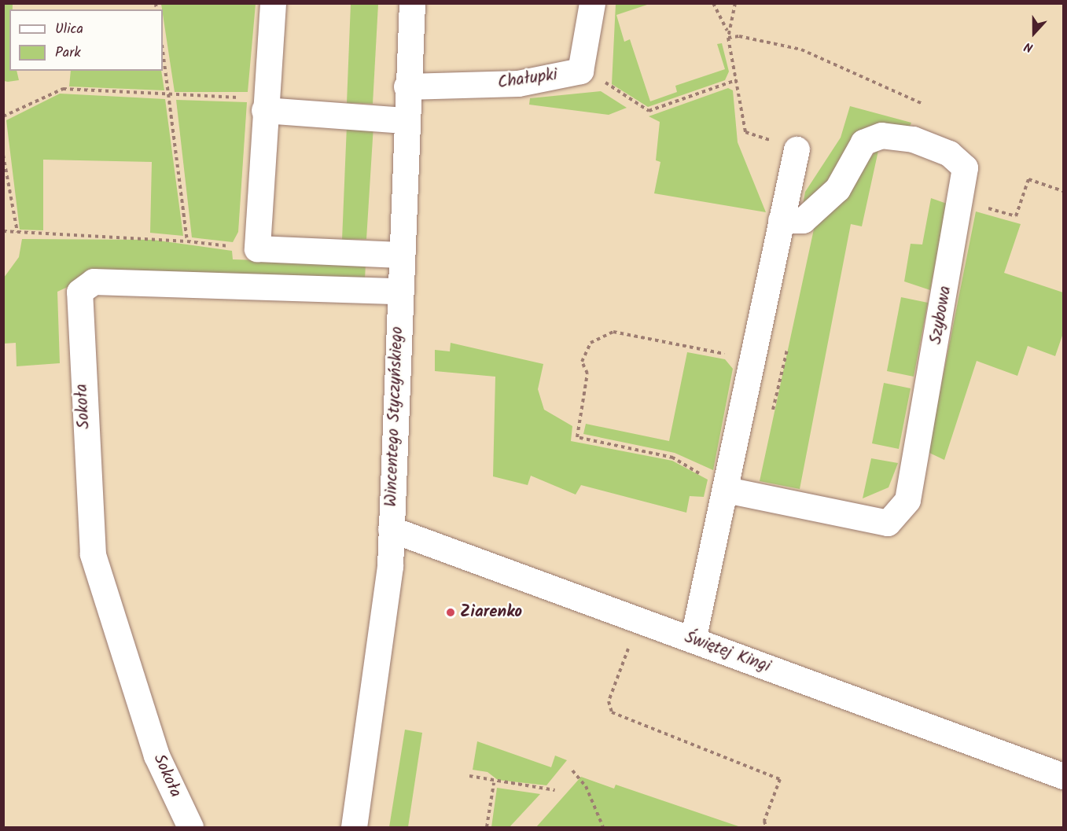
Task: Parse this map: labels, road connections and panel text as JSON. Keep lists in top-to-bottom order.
{
  "streets": {
    "street": [
      "Chałupki",
      "Szybowa",
      "Sokoła",
      "Wincentego Styczyńskiego",
      "Świętej Kingi"
    ]
  },
  "crossings": [
    ["Chałupki", "Wincentego Styczyńskiego"],
    ["Sokoła", "Wincentego Styczyńskiego"],
    ["Wincentego Styczyńskiego", "Świętej Kingi"]
  ],
  "places": ["Ziarenko"],
  "legend": ["Ulica", "Park"],
  "north": "bottom"
}
